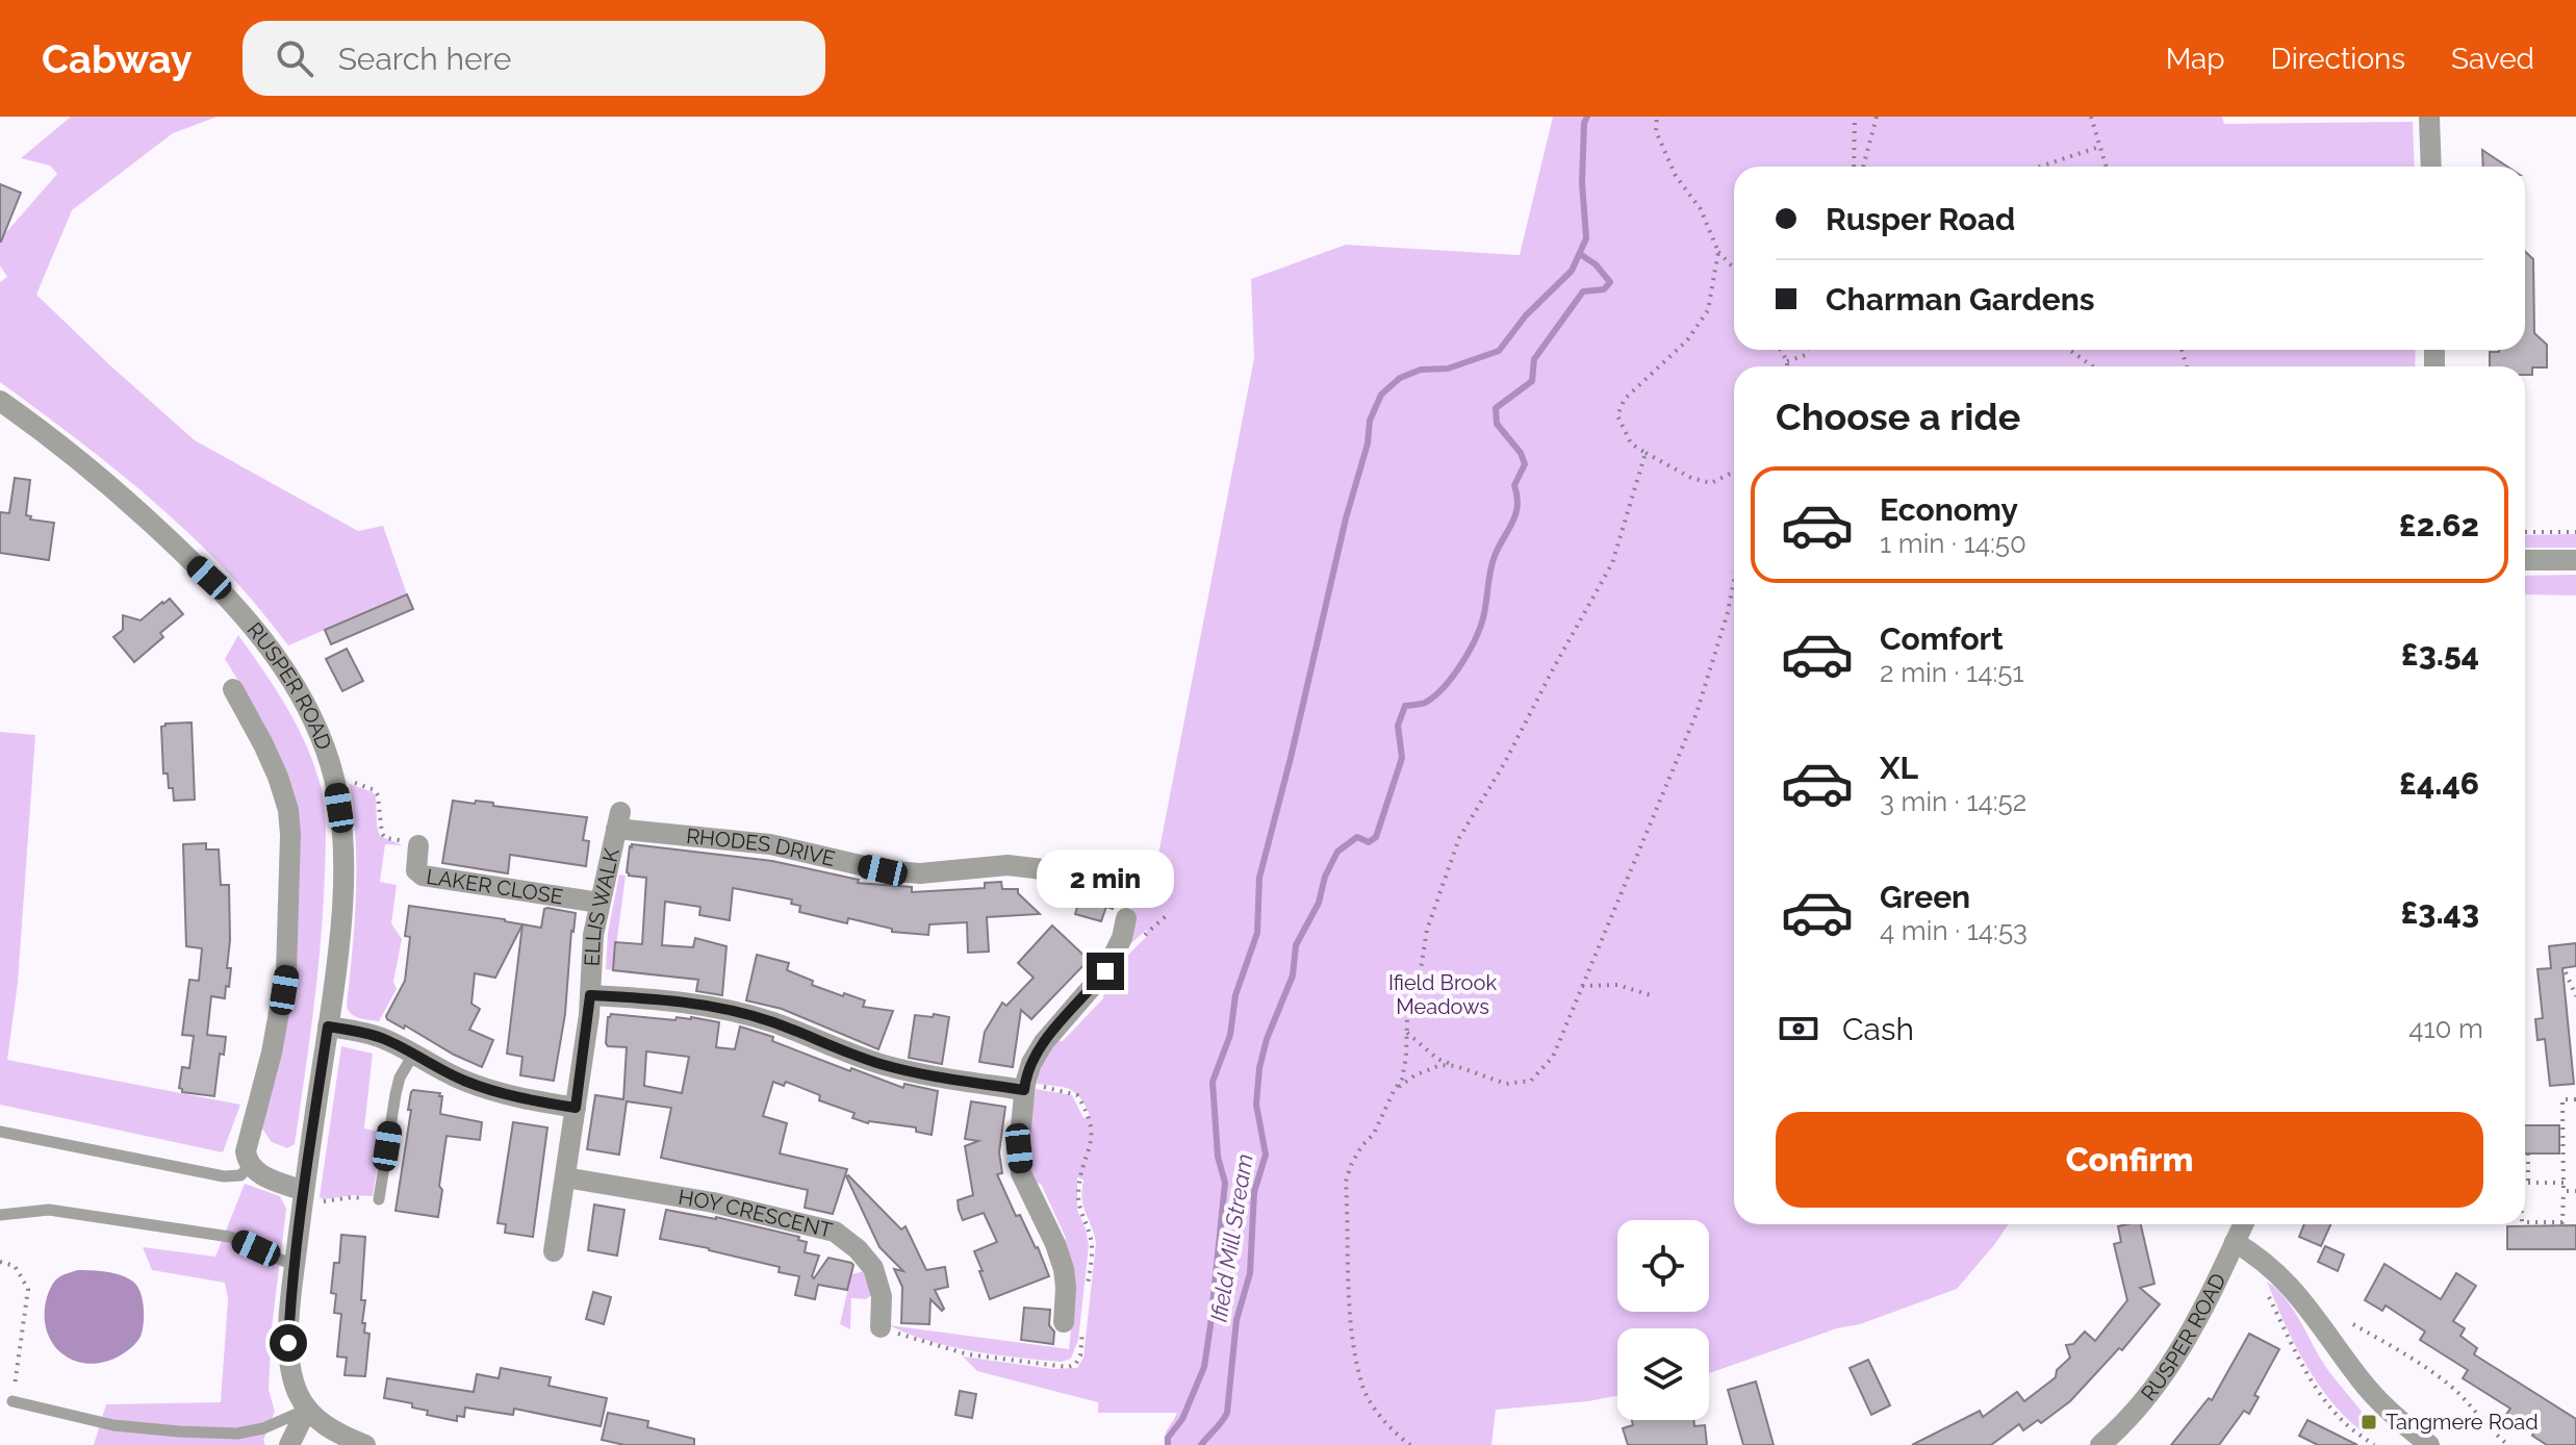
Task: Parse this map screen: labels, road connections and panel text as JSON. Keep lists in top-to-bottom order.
{
  "streets": {
    "street": [
      "RUSPER ROAD",
      "RHODES DRIVE",
      "LAKER CLOSE",
      "ELLIS WALK",
      "HOY CRESCENT"
    ]
  },
  "crossings": [
    ["RHODES DRIVE", "ELLIS WALK"],
    ["LAKER CLOSE", "ELLIS WALK"],
    ["ELLIS WALK", "HOY CRESCENT"]
  ],
  "water": ["Ifield Mill Stream"],
  "parks": ["Ifield Brook Meadows"],
  "places": {
    "transit": ["Tangmere Road"]
  },
  "page": {
    "header": "Cabway",
    "search": "Search here",
    "nav": ["Map", "Directions", "Saved"],
    "banner": ["Rusper Road", "Charman Gardens"],
    "heading": "Choose a ride",
    "list": [
      {
        "name": "Economy",
        "note": "1 min · 14:50",
        "value": "£2.62"
      },
      {
        "name": "Comfort",
        "note": "2 min · 14:51",
        "value": "£3.54"
      },
      {
        "name": "XL",
        "note": "3 min · 14:52",
        "value": "£4.46"
      },
      {
        "name": "Green",
        "note": "4 min · 14:53",
        "value": "£3.43"
      }
    ],
    "bubble": "2 min",
    "pay": ["Cash", "410 m"],
    "buttons": "Confirm"
  }
}
